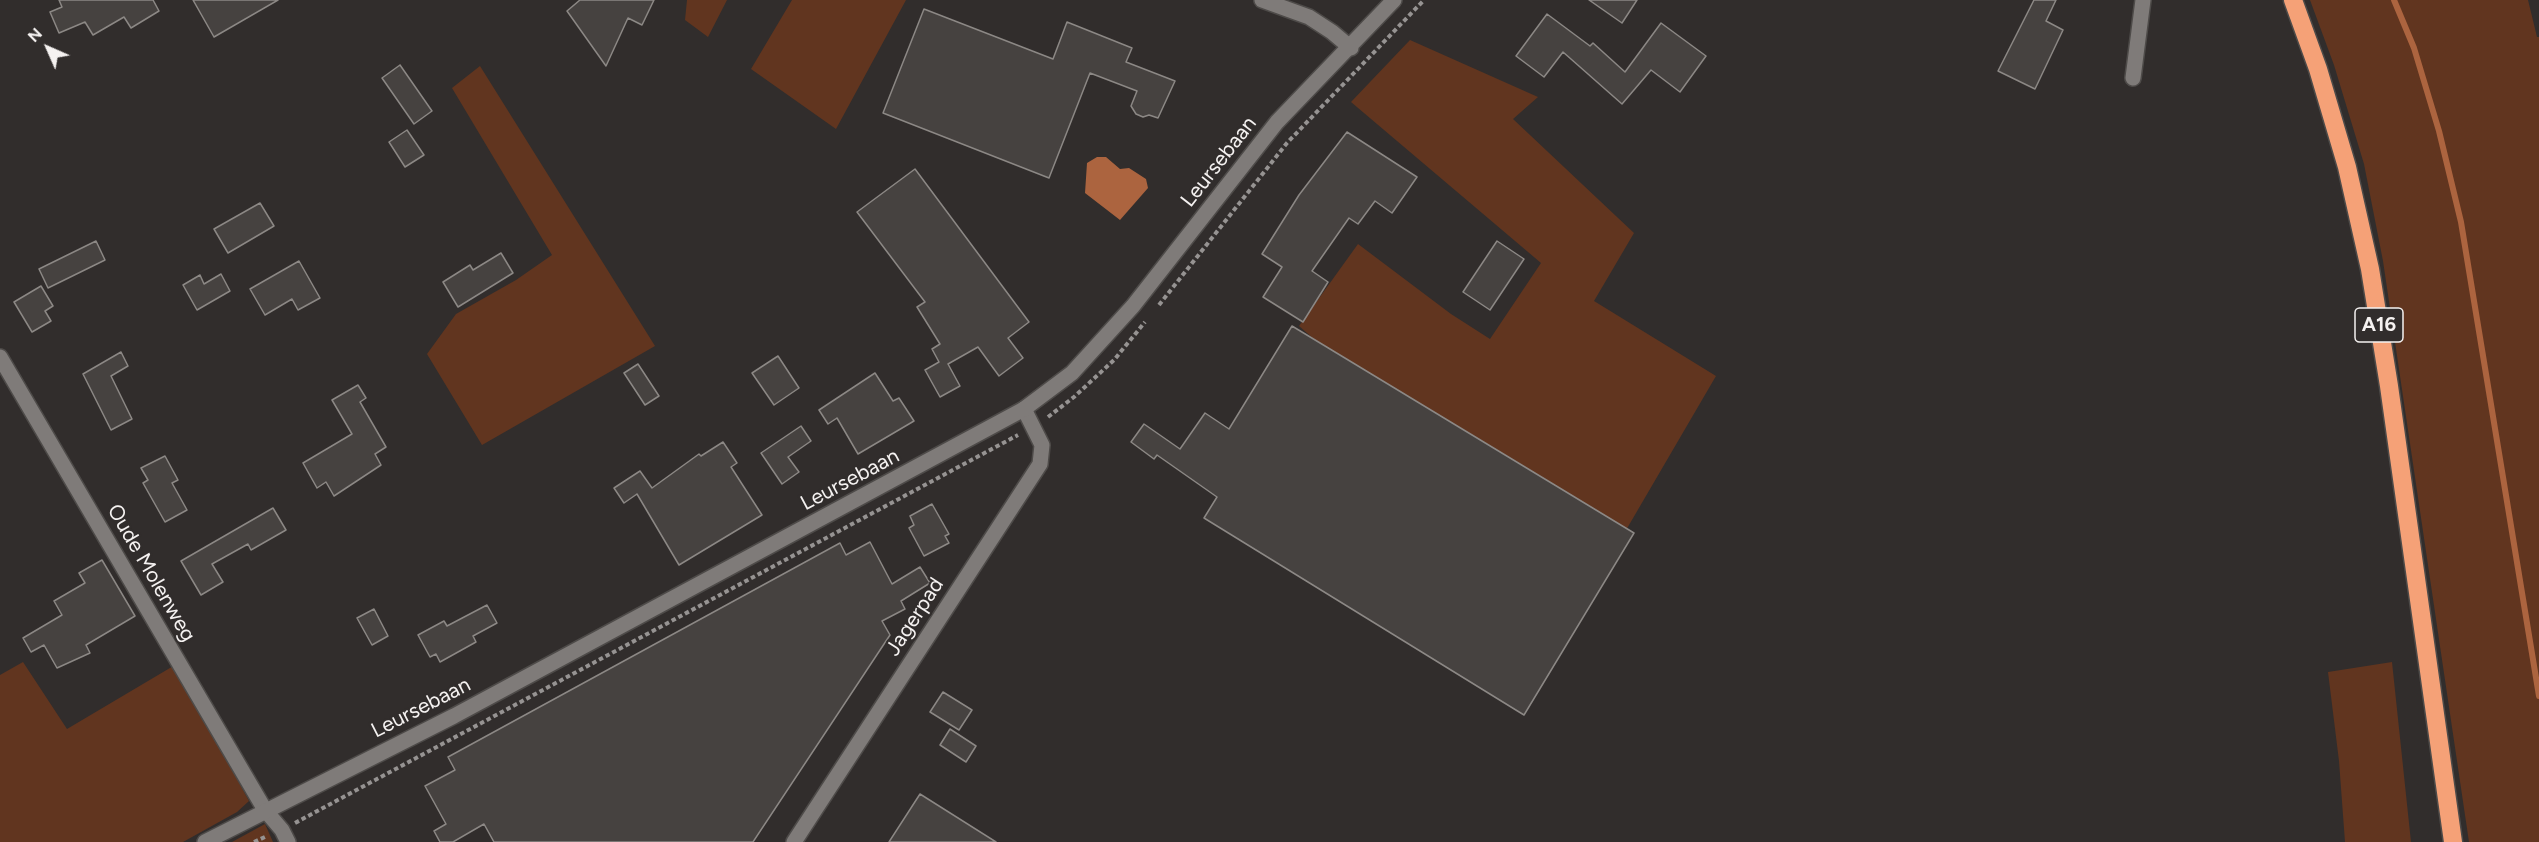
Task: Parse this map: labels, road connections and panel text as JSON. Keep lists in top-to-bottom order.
{
  "streets": {
    "highway": ["A16"],
    "street": ["Leursebaan", "Oude Molenweg", "Jagerpad"]
  },
  "crossings": [
    ["Leursebaan", "Oude Molenweg"],
    ["Leursebaan", "Jagerpad"]
  ],
  "north": "top left"
}
